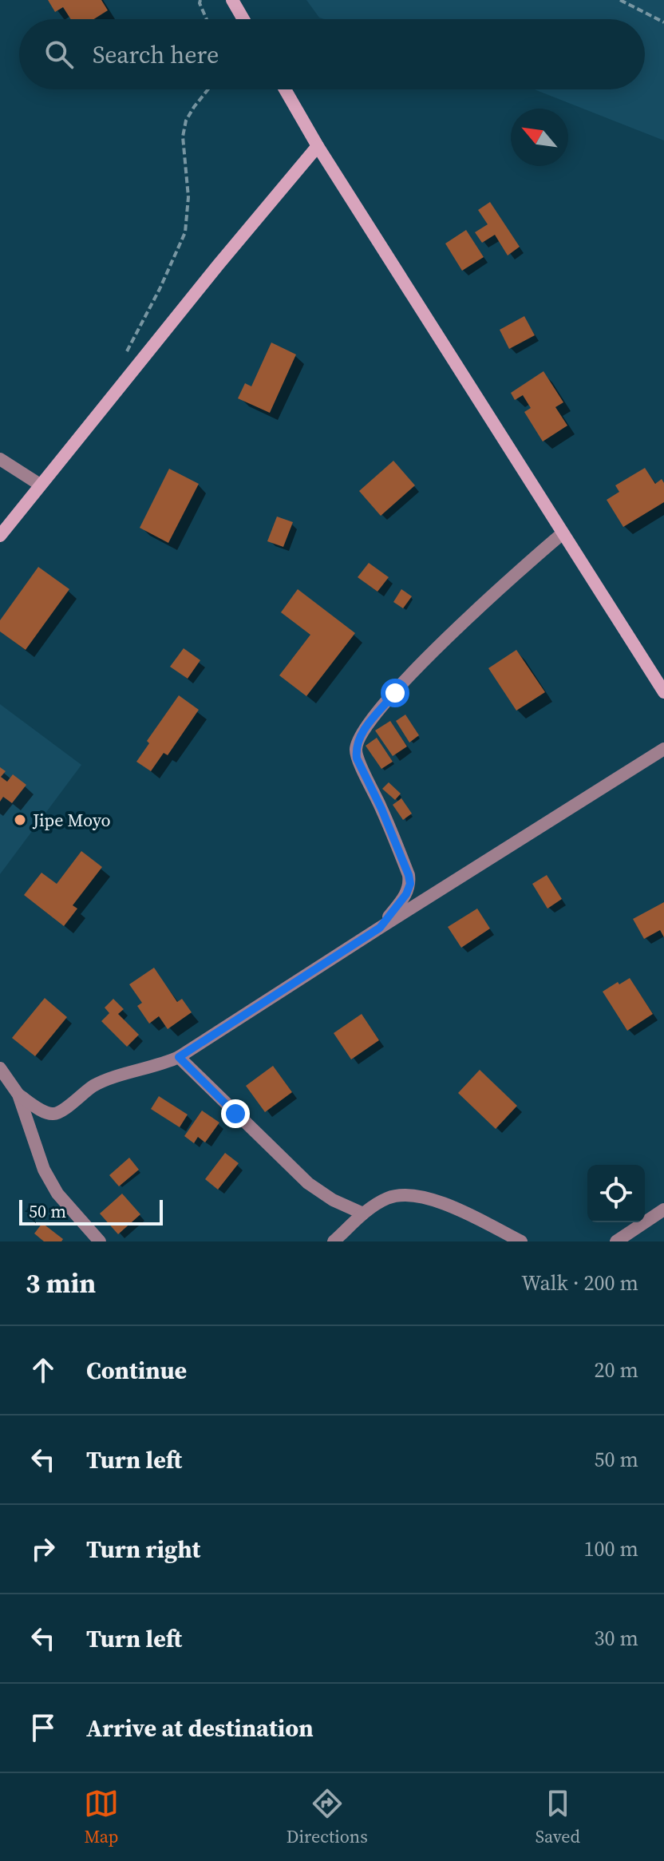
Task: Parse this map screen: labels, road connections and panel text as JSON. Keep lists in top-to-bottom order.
{
  "places": ["Jipe Moyo"],
  "scale_bar": "50 m",
  "north": "top left",
  "page": {
    "search": "Search here",
    "scale": "50 m",
    "heading": ["3 min", "Walk · 200 m"],
    "list": [
      ["Continue", "20 m"],
      ["Turn left", "50 m"],
      ["Turn right", "100 m"],
      ["Turn left", "30 m"],
      "Arrive at destination"
    ],
    "nav": ["Map", "Directions", "Saved"]
  }
}
